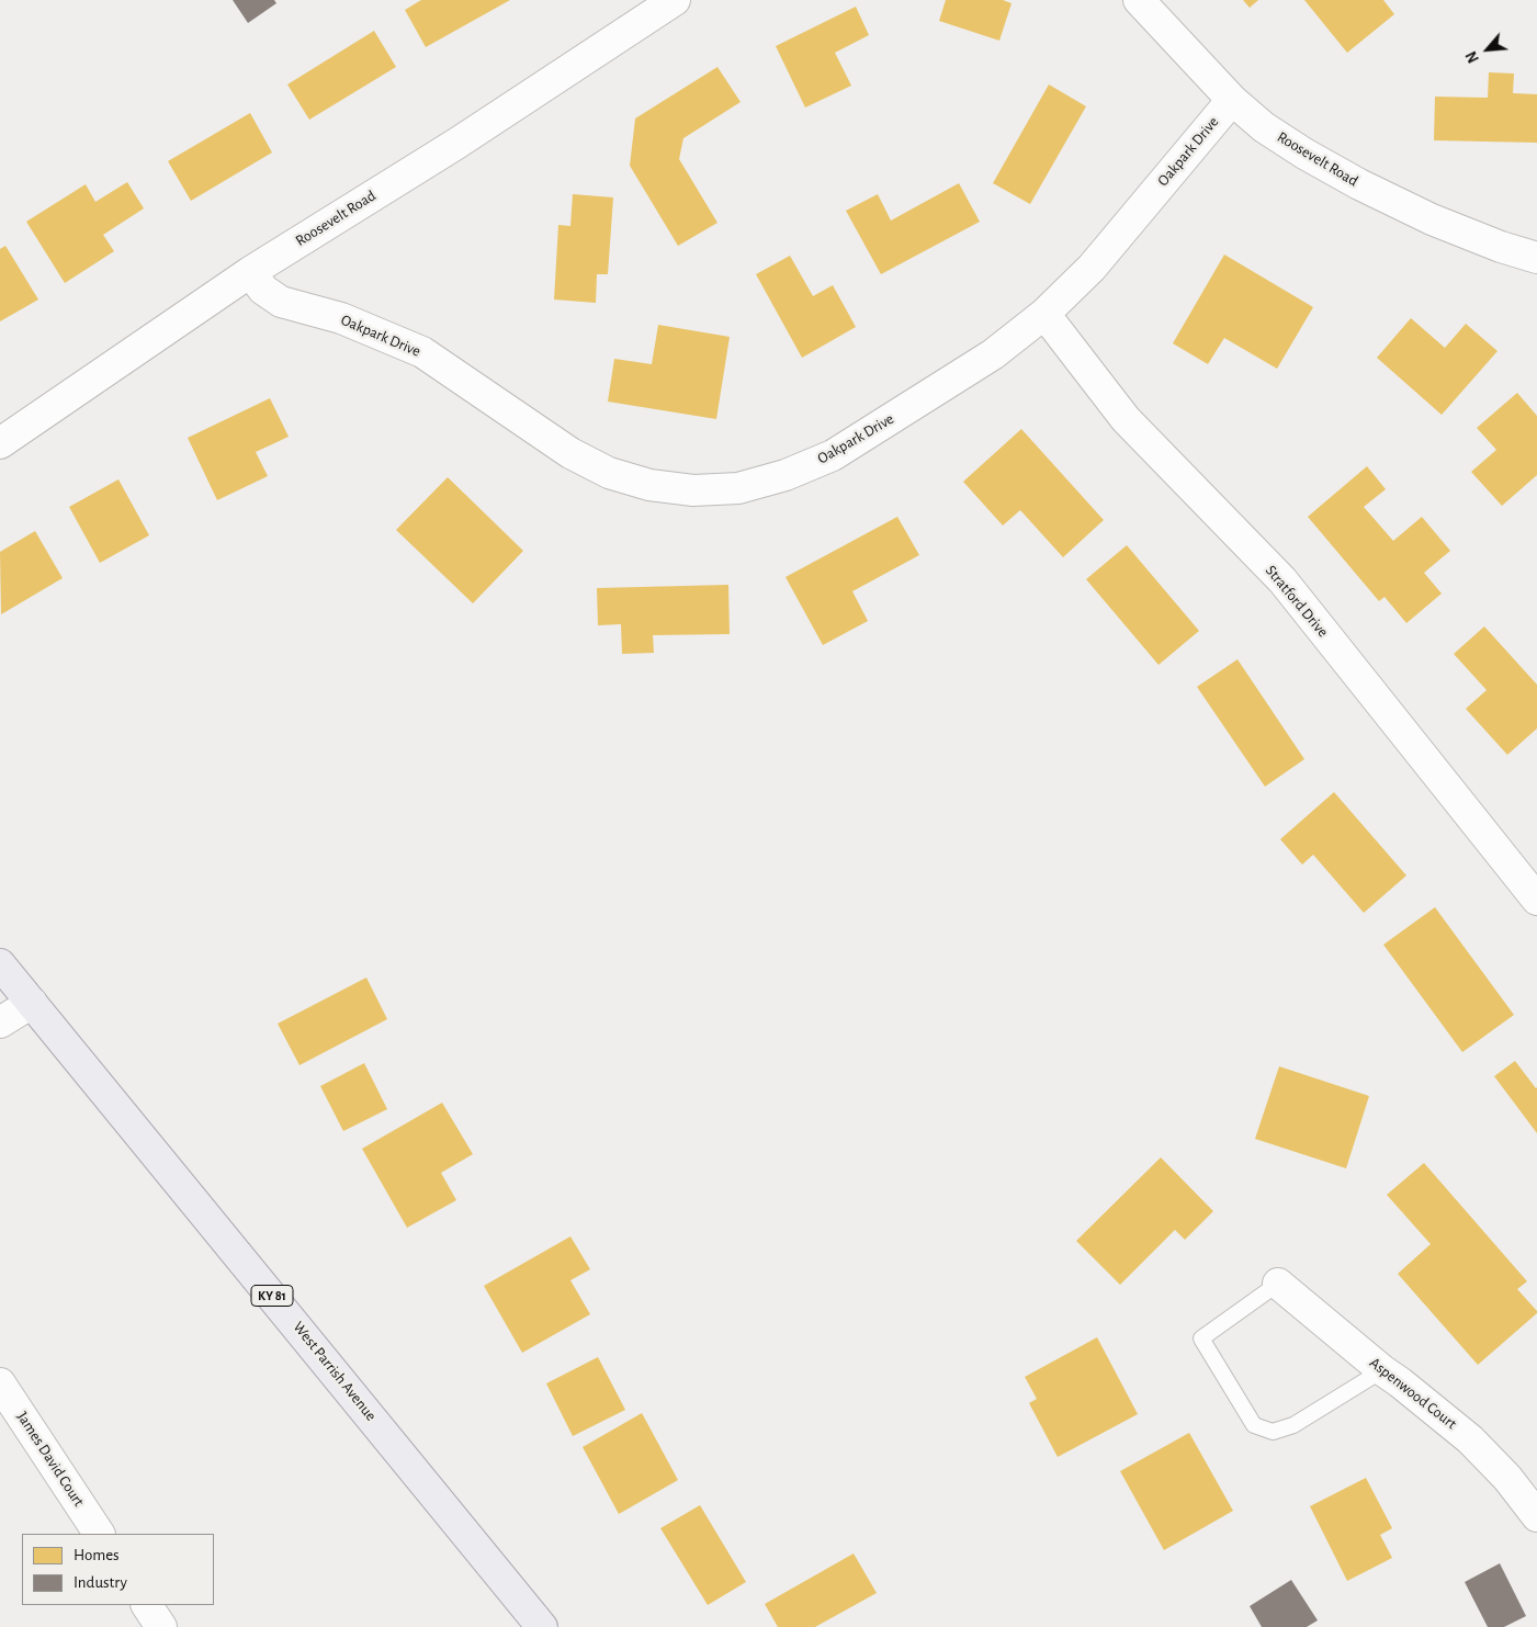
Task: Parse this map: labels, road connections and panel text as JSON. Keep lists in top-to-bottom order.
{
  "streets": {
    "main road": ["KY 81", "West Parrish Avenue"],
    "street": [
      "Oakpark Drive",
      "Roosevelt Road",
      "Stratford Drive",
      "Aspenwood Court",
      "James David Court"
    ]
  },
  "crossings": [
    ["Oakpark Drive", "Roosevelt Road"],
    ["Oakpark Drive", "Stratford Drive"]
  ],
  "legend": ["Homes", "Industry"],
  "north": "bottom left"
}
